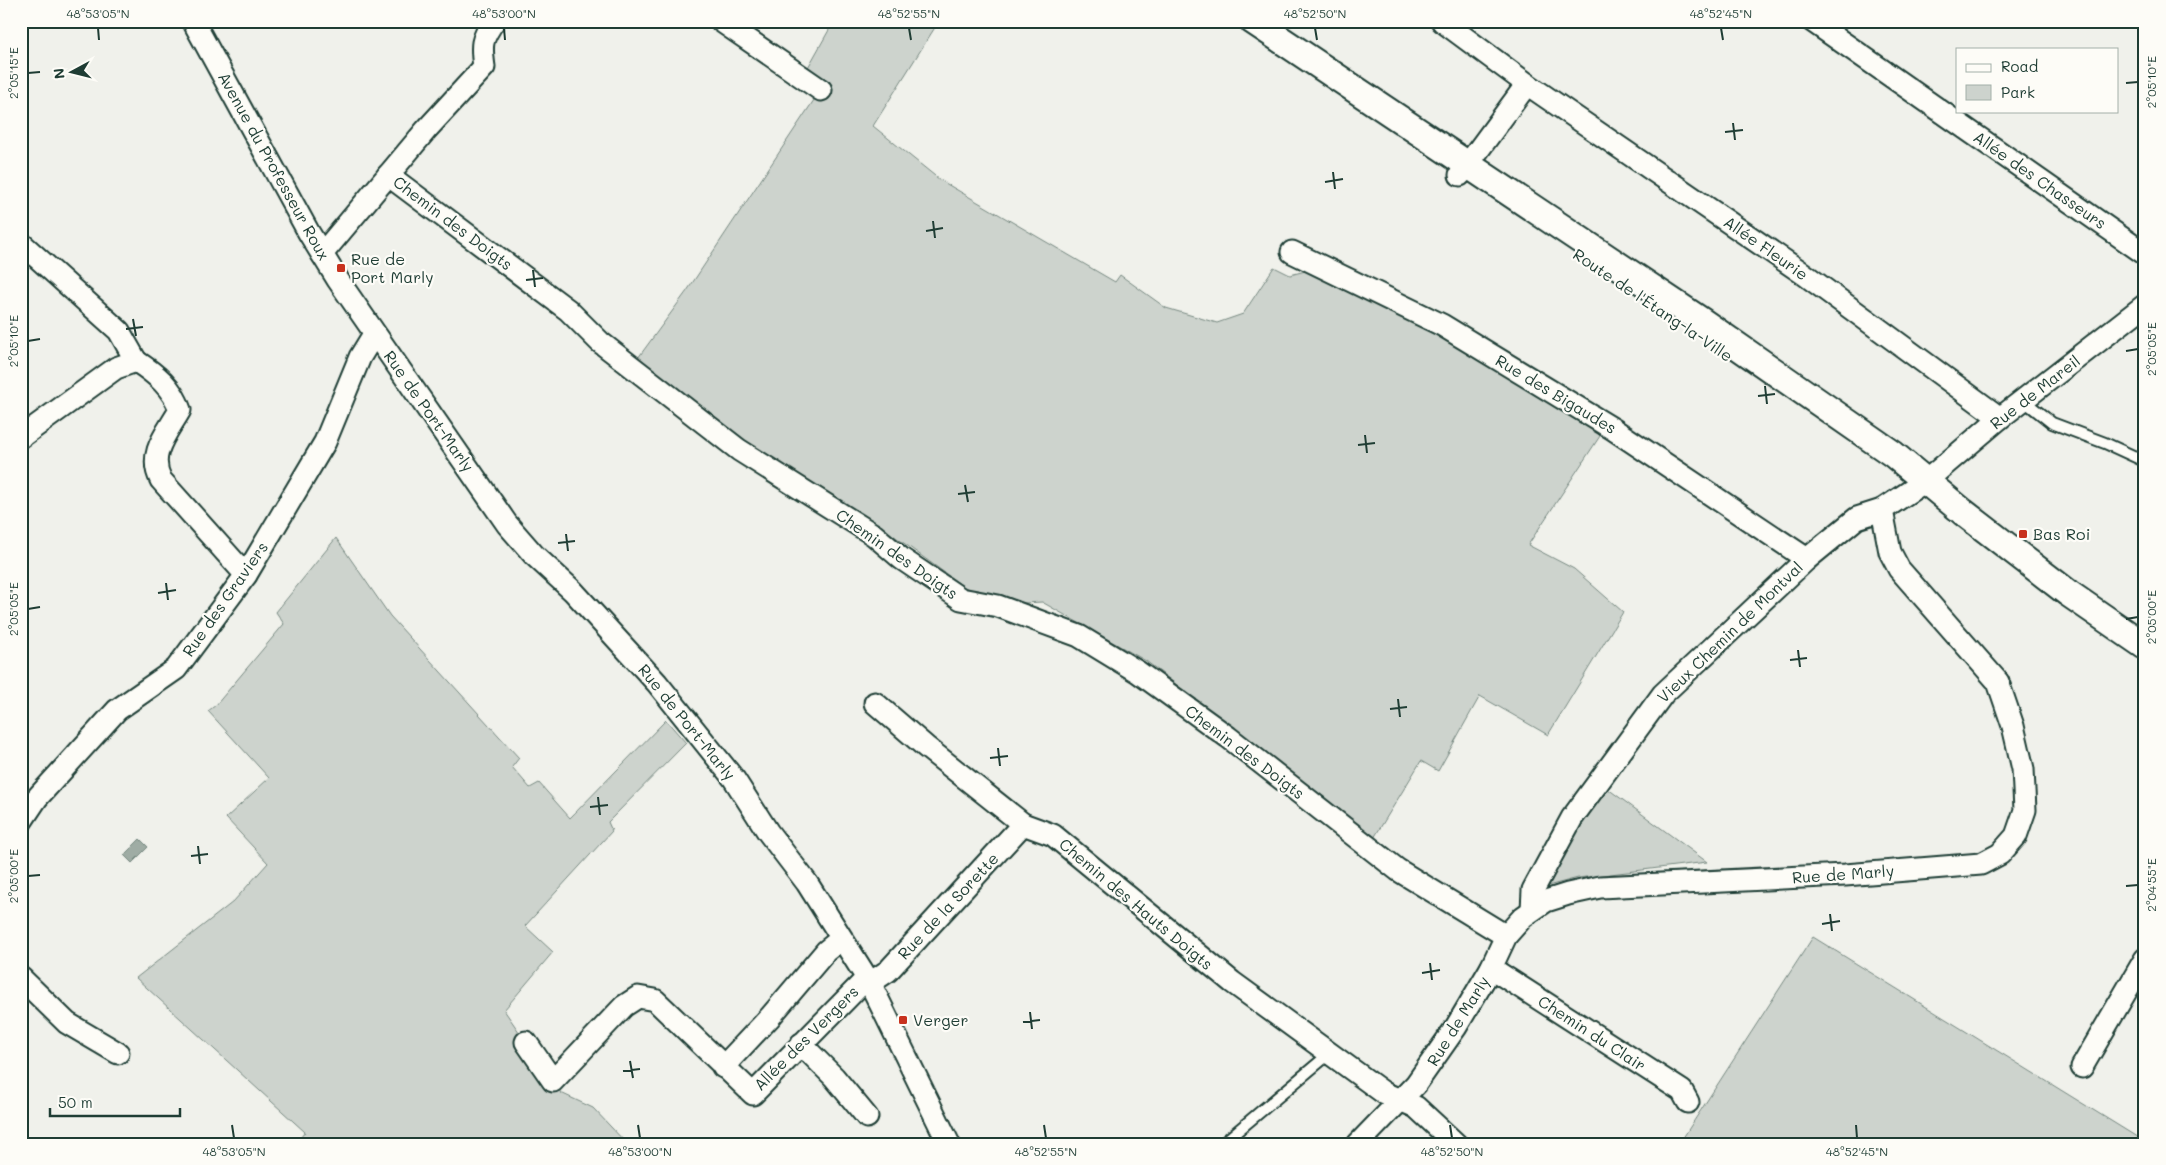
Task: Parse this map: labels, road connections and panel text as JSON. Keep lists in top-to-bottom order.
{
  "streets": {
    "street": [
      "Avenue du Professeur Roux",
      "Allée des Chasseurs",
      "Chemin des Doigts",
      "Allée Fleurie",
      "Route de l'Étang-la-Ville",
      "Rue de Mareil",
      "Rue des Bigaudes",
      "Rue de Port-Marly",
      "Rue des Graviers",
      "Vieux Chemin de Montval",
      "Rue de Marly",
      "Chemin des Hauts Doigts",
      "Rue de la Sorette",
      "Chemin du Clair",
      "Allée des Vergers"
    ]
  },
  "crossings": [
    ["Avenue du Professeur Roux", "Rue de Port-Marly"],
    ["Avenue du Professeur Roux", "Rue des Graviers"],
    ["Chemin des Doigts", "Rue de Marly"],
    ["Allée Fleurie", "Rue de Mareil"],
    ["Route de l'Étang-la-Ville", "Rue de Mareil"],
    ["Rue des Bigaudes", "Vieux Chemin de Montval"],
    ["Rue de Port-Marly", "Rue des Graviers"],
    ["Rue de Port-Marly", "Rue de la Sorette"],
    ["Rue de Port-Marly", "Allée des Vergers"],
    ["Vieux Chemin de Montval", "Rue de Marly"],
    ["Rue de Marly", "Chemin des Hauts Doigts"],
    ["Rue de Marly", "Chemin du Clair"],
    ["Chemin des Hauts Doigts", "Rue de la Sorette"],
    ["Rue de la Sorette", "Allée des Vergers"]
  ],
  "places": {
    "transit": ["Rue de Port Marly", "Bas Roi", "Verger"]
  },
  "legend": ["Road", "Park"],
  "scale_bar": "50 m",
  "north": "left",
  "coordinates": [
    "48°53'05\"N",
    "48°53'00\"N",
    "48°52'55\"N",
    "48°52'50\"N",
    "48°52'45\"N",
    "2°05'15\"E",
    "2°05'10\"E",
    "2°05'05\"E",
    "2°05'00\"E",
    "2°04'55\"E"
  ]
}
